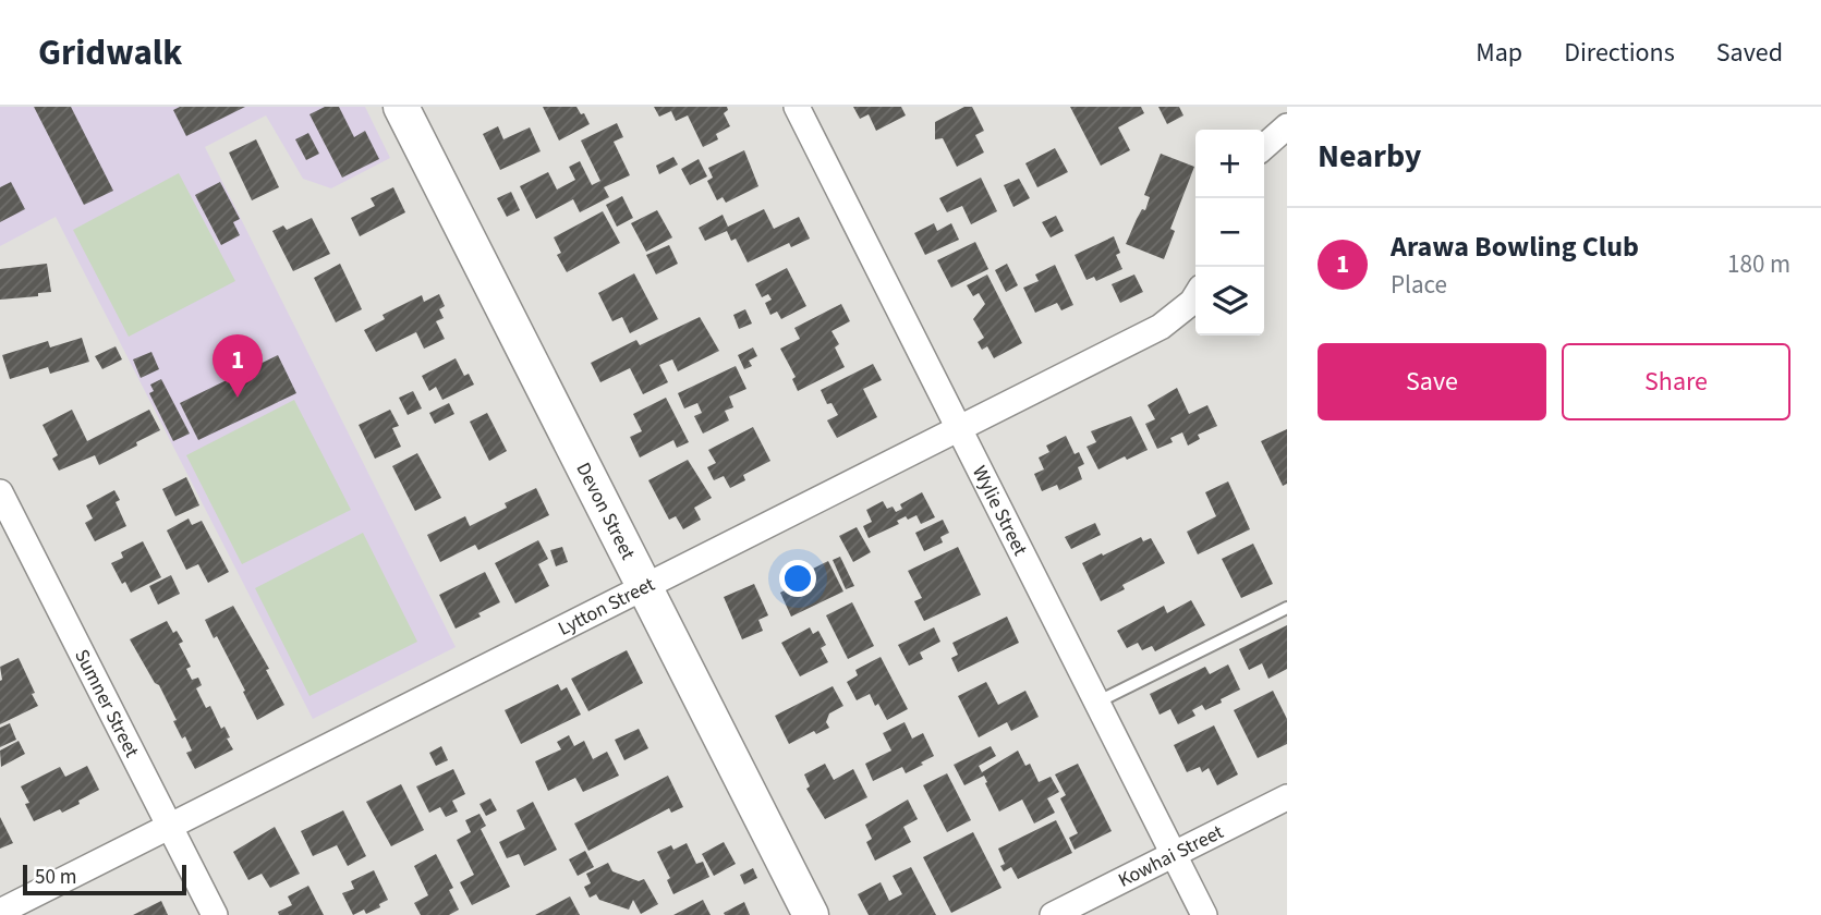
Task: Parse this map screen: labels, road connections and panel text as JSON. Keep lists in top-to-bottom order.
{
  "streets": {
    "main road": ["Devon Street"],
    "street": [
      "Wylie Street",
      "Lytton Street",
      "Sumner Street",
      "Kowhai Street"
    ]
  },
  "crossings": [
    ["Devon Street", "Lytton Street"],
    ["Wylie Street", "Lytton Street"],
    ["Wylie Street", "Kowhai Street"],
    ["Lytton Street", "Sumner Street"]
  ],
  "scale_bar": "50 m",
  "page": {
    "header": "Gridwalk",
    "nav": ["Map", "Directions", "Saved"],
    "heading": "Nearby",
    "map_buttons": ["+", "−"],
    "list": [
      {
        "mark": "1",
        "name": "Arawa Bowling Club",
        "note": "Place",
        "value": "180 m"
      }
    ],
    "buttons": ["Save", "Share"],
    "pins": "1",
    "scale": "50 m"
  }
}
